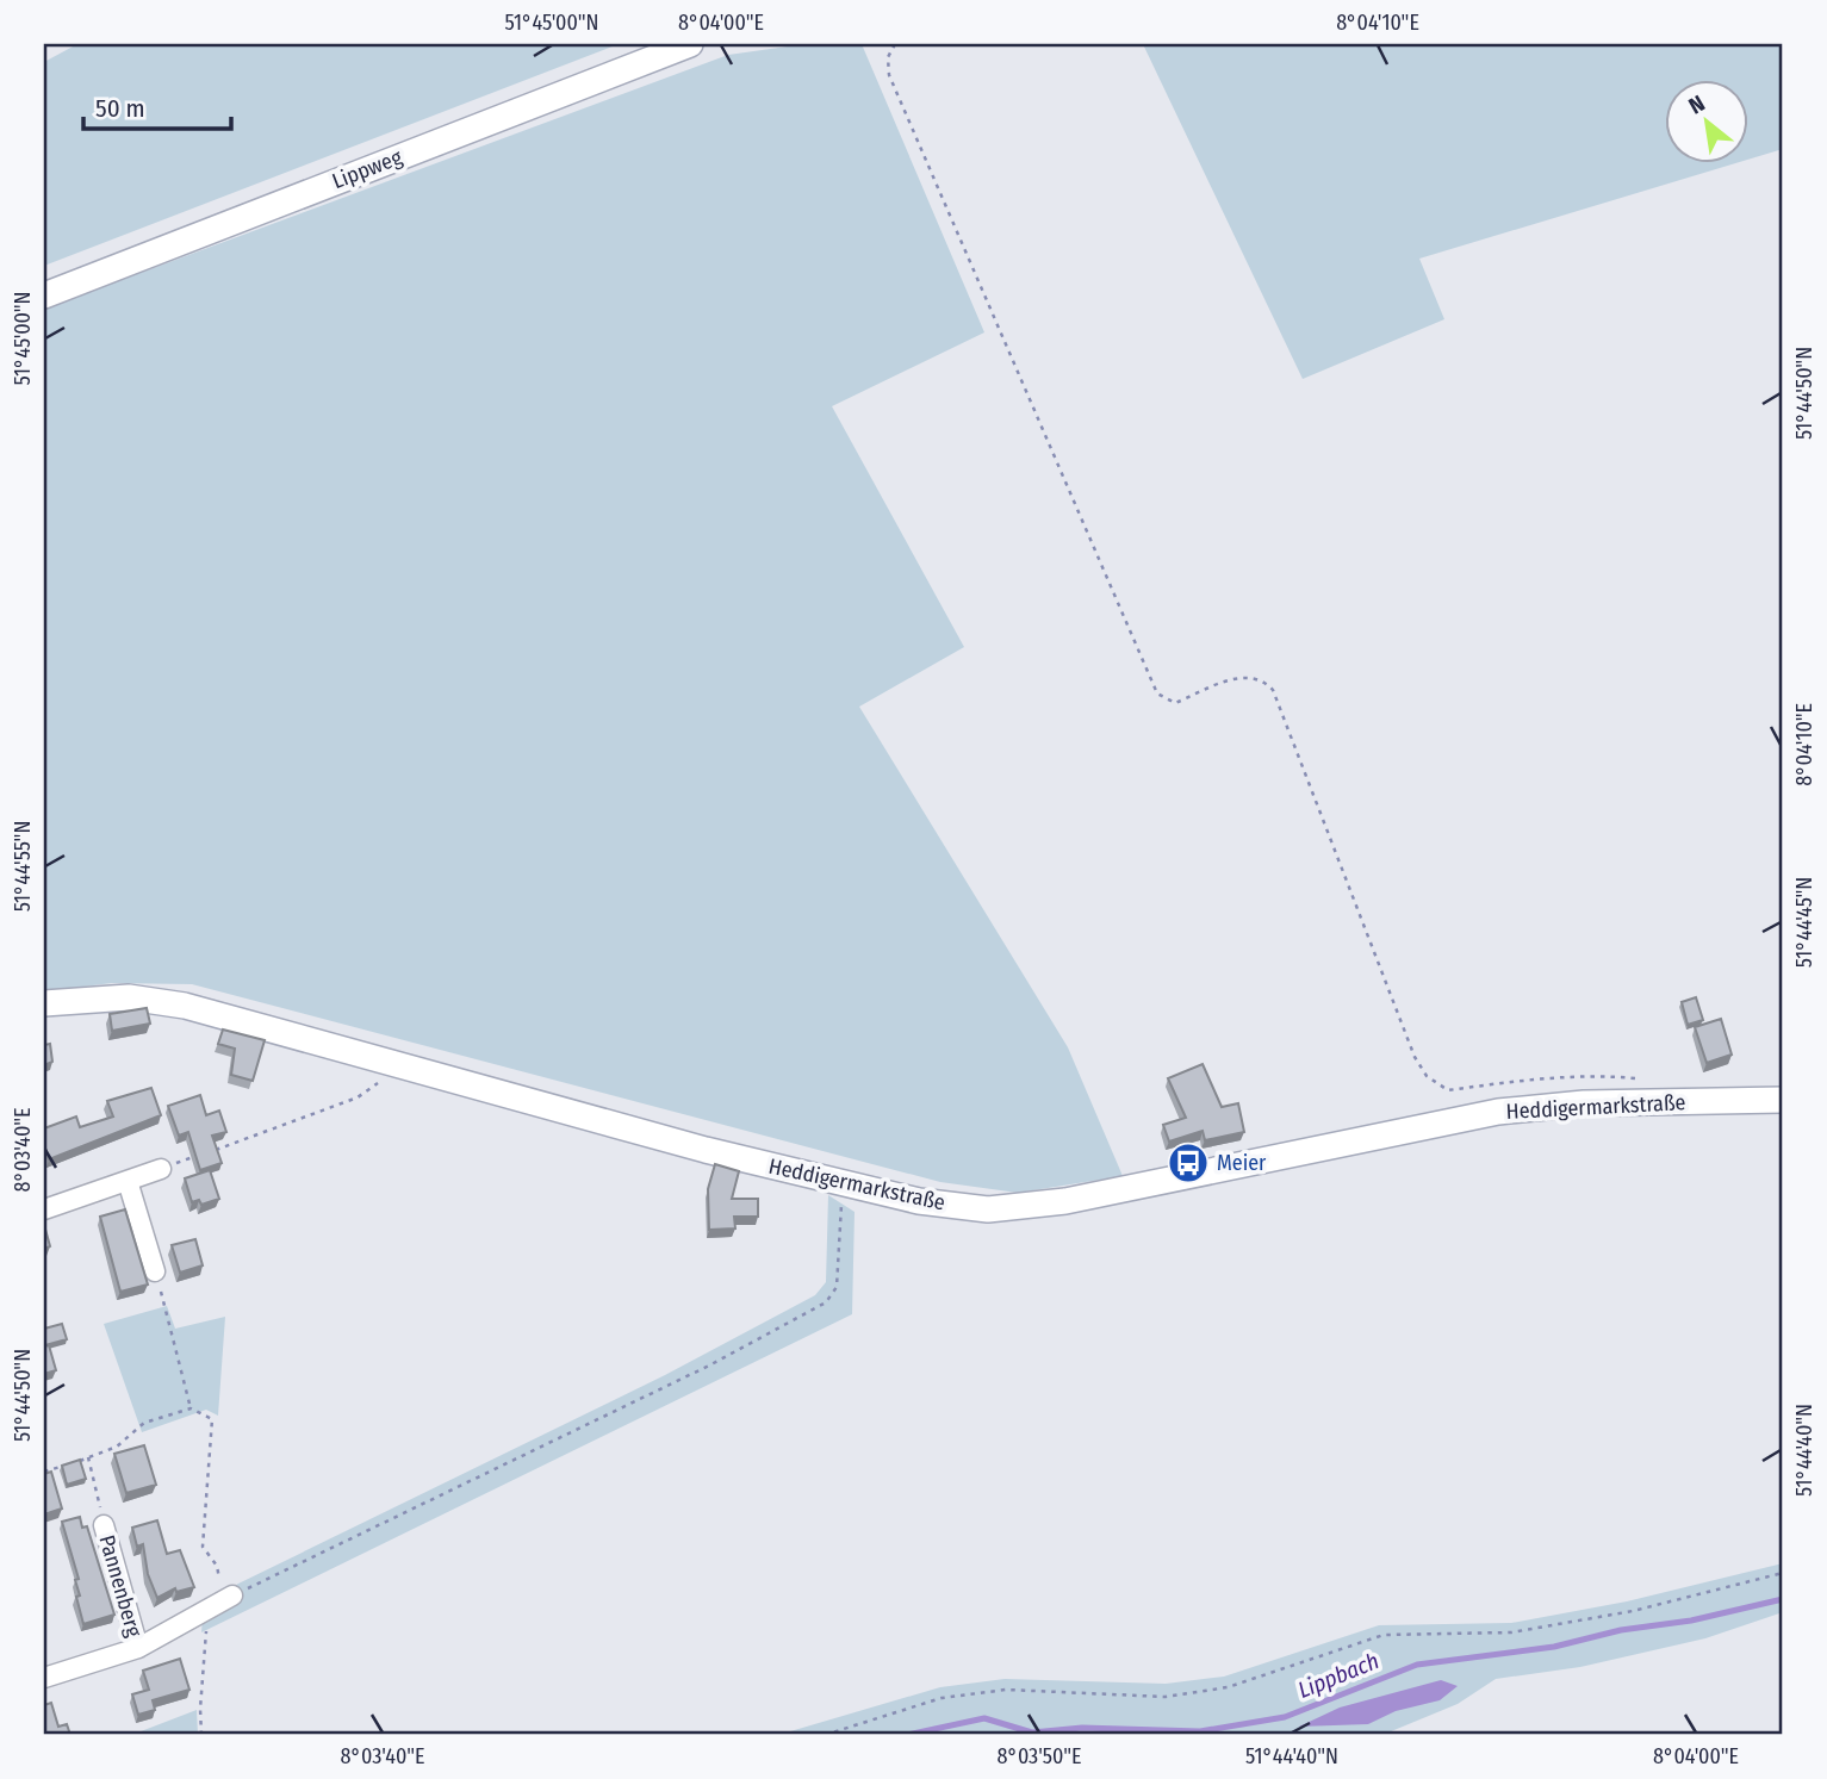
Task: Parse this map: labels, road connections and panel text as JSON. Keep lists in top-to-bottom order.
{
  "streets": {
    "street": ["Lippweg", "Heddigermarkstraße", "Pannenberg"]
  },
  "water": ["Lippbach"],
  "places": {
    "bus stop": ["Meier"]
  },
  "scale_bar": "50 m",
  "north": "top left",
  "coordinates": [
    "51°45'00\"N",
    "8°04'00\"E",
    "8°04'10\"E",
    "51°44'50\"N",
    "51°44'55\"N",
    "51°44'45\"N",
    "8°03'40\"E",
    "51°44'40\"N",
    "8°03'50\"E"
  ]
}
